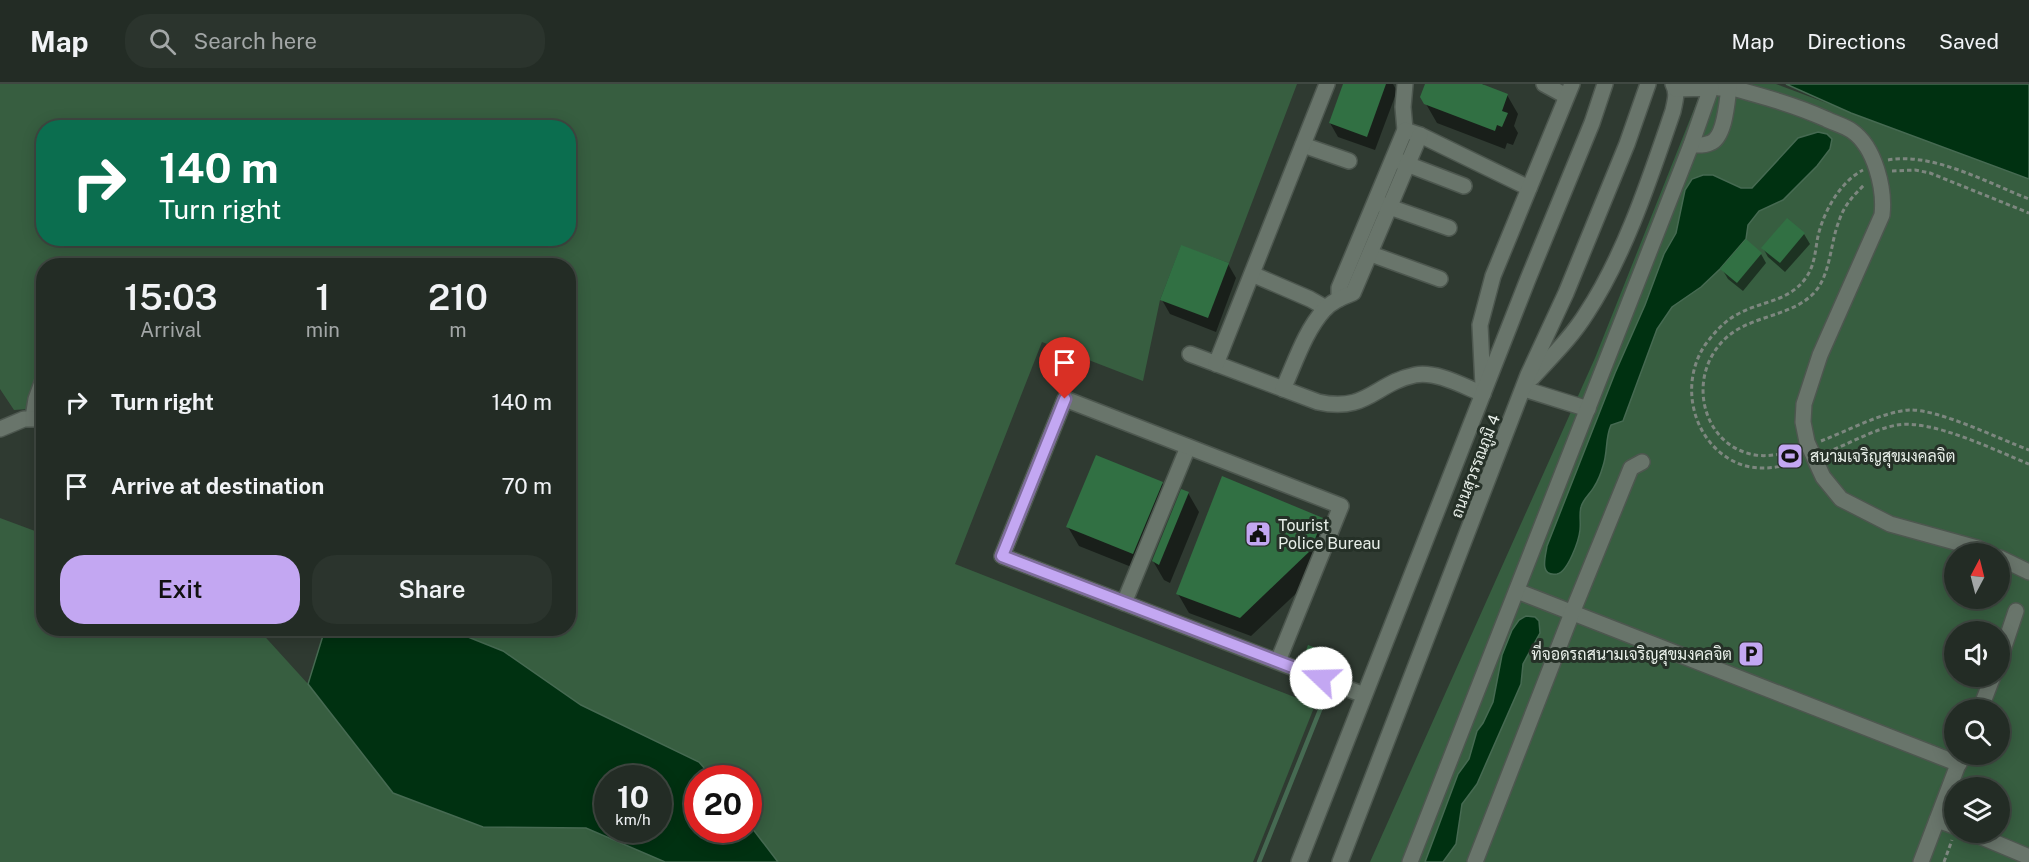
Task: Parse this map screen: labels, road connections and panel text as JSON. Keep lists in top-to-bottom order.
{
  "streets": {
    "street": ["ถนนสุวรรณภูมิ 4"]
  },
  "places": {
    "sports": ["สนามเจริญสุขมงคลจิต"],
    "public building": ["Tourist Police Bureau"],
    "parking": ["ที่จอดรถสนามเจริญสุขมงคลจิต"]
  },
  "north": "top",
  "page": {
    "header": "Map",
    "search": "Search here",
    "nav": ["Map", "Directions", "Saved"],
    "turn": ["140 m", "Turn right"],
    "eta": [
      "15:03",
      "Arrival",
      "1",
      "min",
      "210",
      "m"
    ],
    "list": [
      {
        "name": "Turn right",
        "value": "140 m"
      },
      {
        "name": "Arrive at destination",
        "value": "70 m"
      }
    ],
    "buttons": ["Exit", "Share"],
    "speed": "10 km/h",
    "limit": "20"
  }
}
